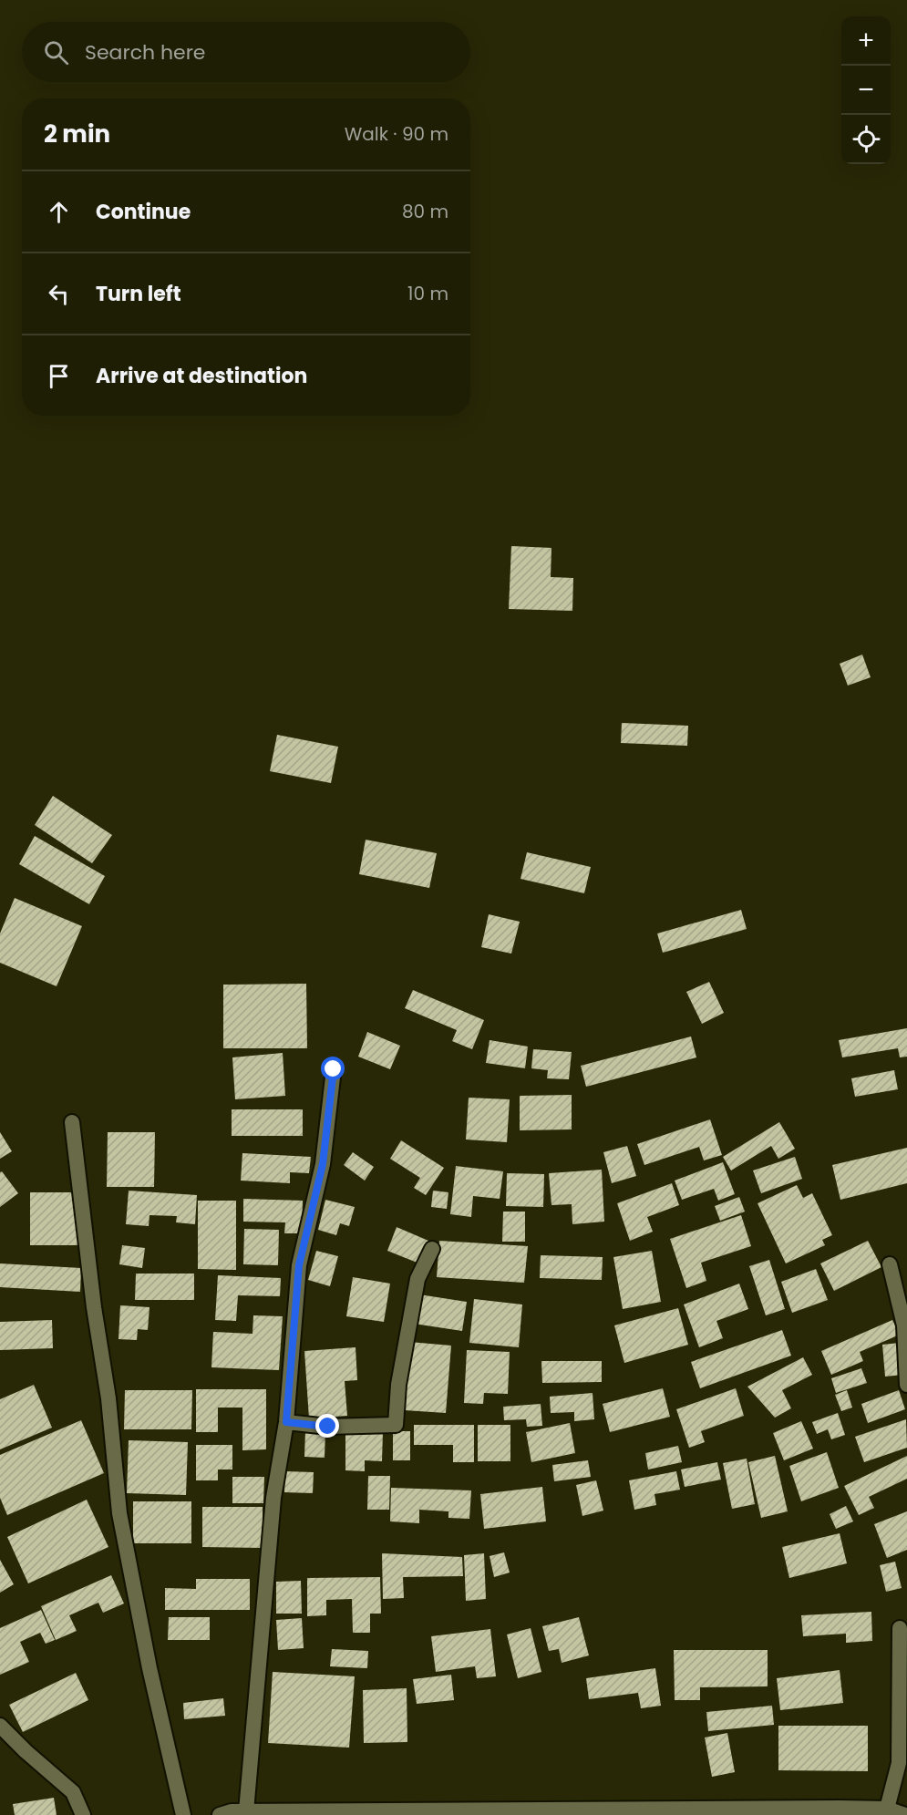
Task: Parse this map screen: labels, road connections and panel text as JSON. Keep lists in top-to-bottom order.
{
  "page": {
    "map_buttons": ["+", "−"],
    "search": "Search here",
    "heading": ["2 min", "Walk · 90 m"],
    "list": [
      ["Continue", "80 m"],
      ["Turn left", "10 m"],
      "Arrive at destination"
    ]
  }
}
